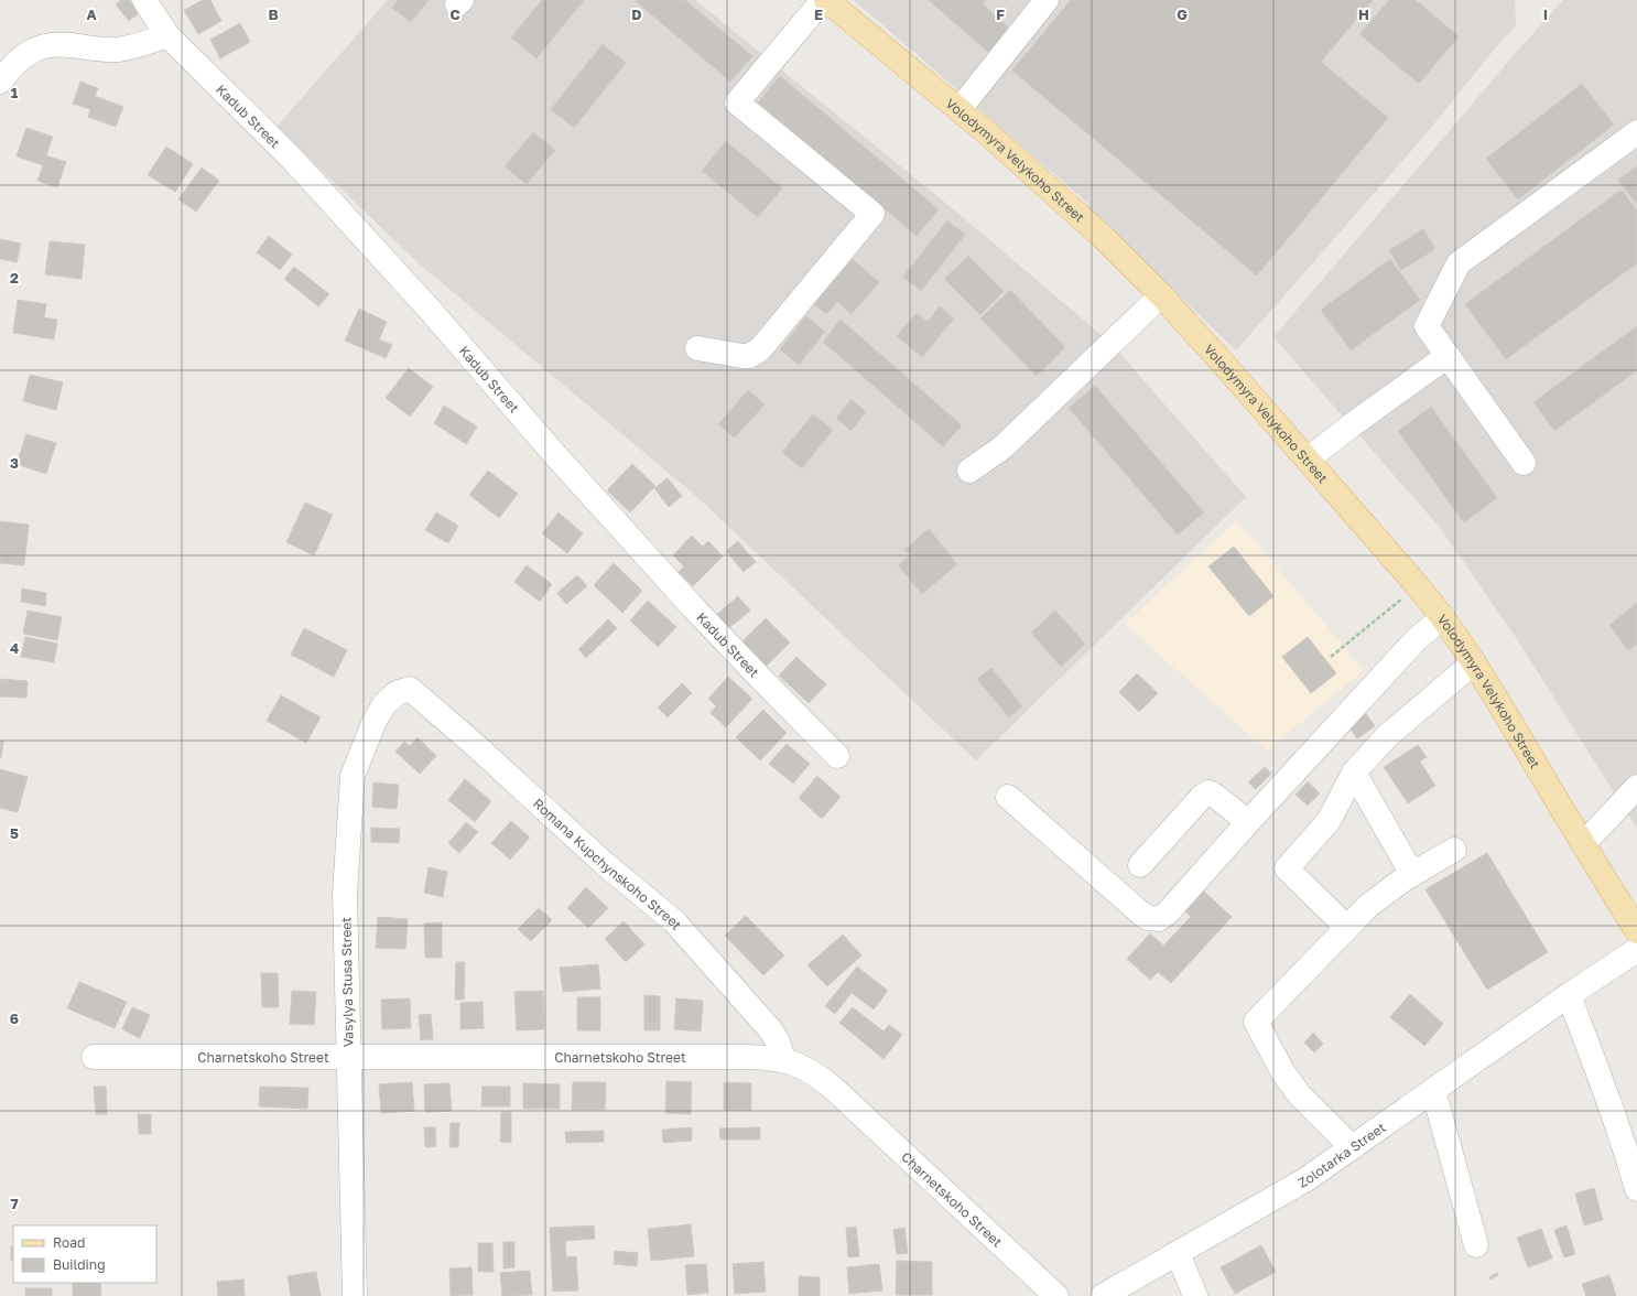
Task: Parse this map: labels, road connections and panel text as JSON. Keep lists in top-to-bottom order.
{
  "streets": {
    "main road": ["Volodymyra Velykoho Street"],
    "street": [
      "Kadub Street",
      "Romana Kupchynskoho Street",
      "Vasylya Stusa Street",
      "Charnetskoho Street",
      "Zolotarka Street"
    ]
  },
  "crossings": [
    ["Romana Kupchynskoho Street", "Vasylya Stusa Street"],
    ["Romana Kupchynskoho Street", "Charnetskoho Street"],
    ["Vasylya Stusa Street", "Charnetskoho Street"]
  ],
  "legend": ["Road", "Building"],
  "grid": {
    "columns": [
      "A",
      "B",
      "C",
      "D",
      "E",
      "F",
      "G",
      "H",
      "I"
    ],
    "rows": [
      "1",
      "2",
      "3",
      "4",
      "5",
      "6",
      "7"
    ]
  }
}
